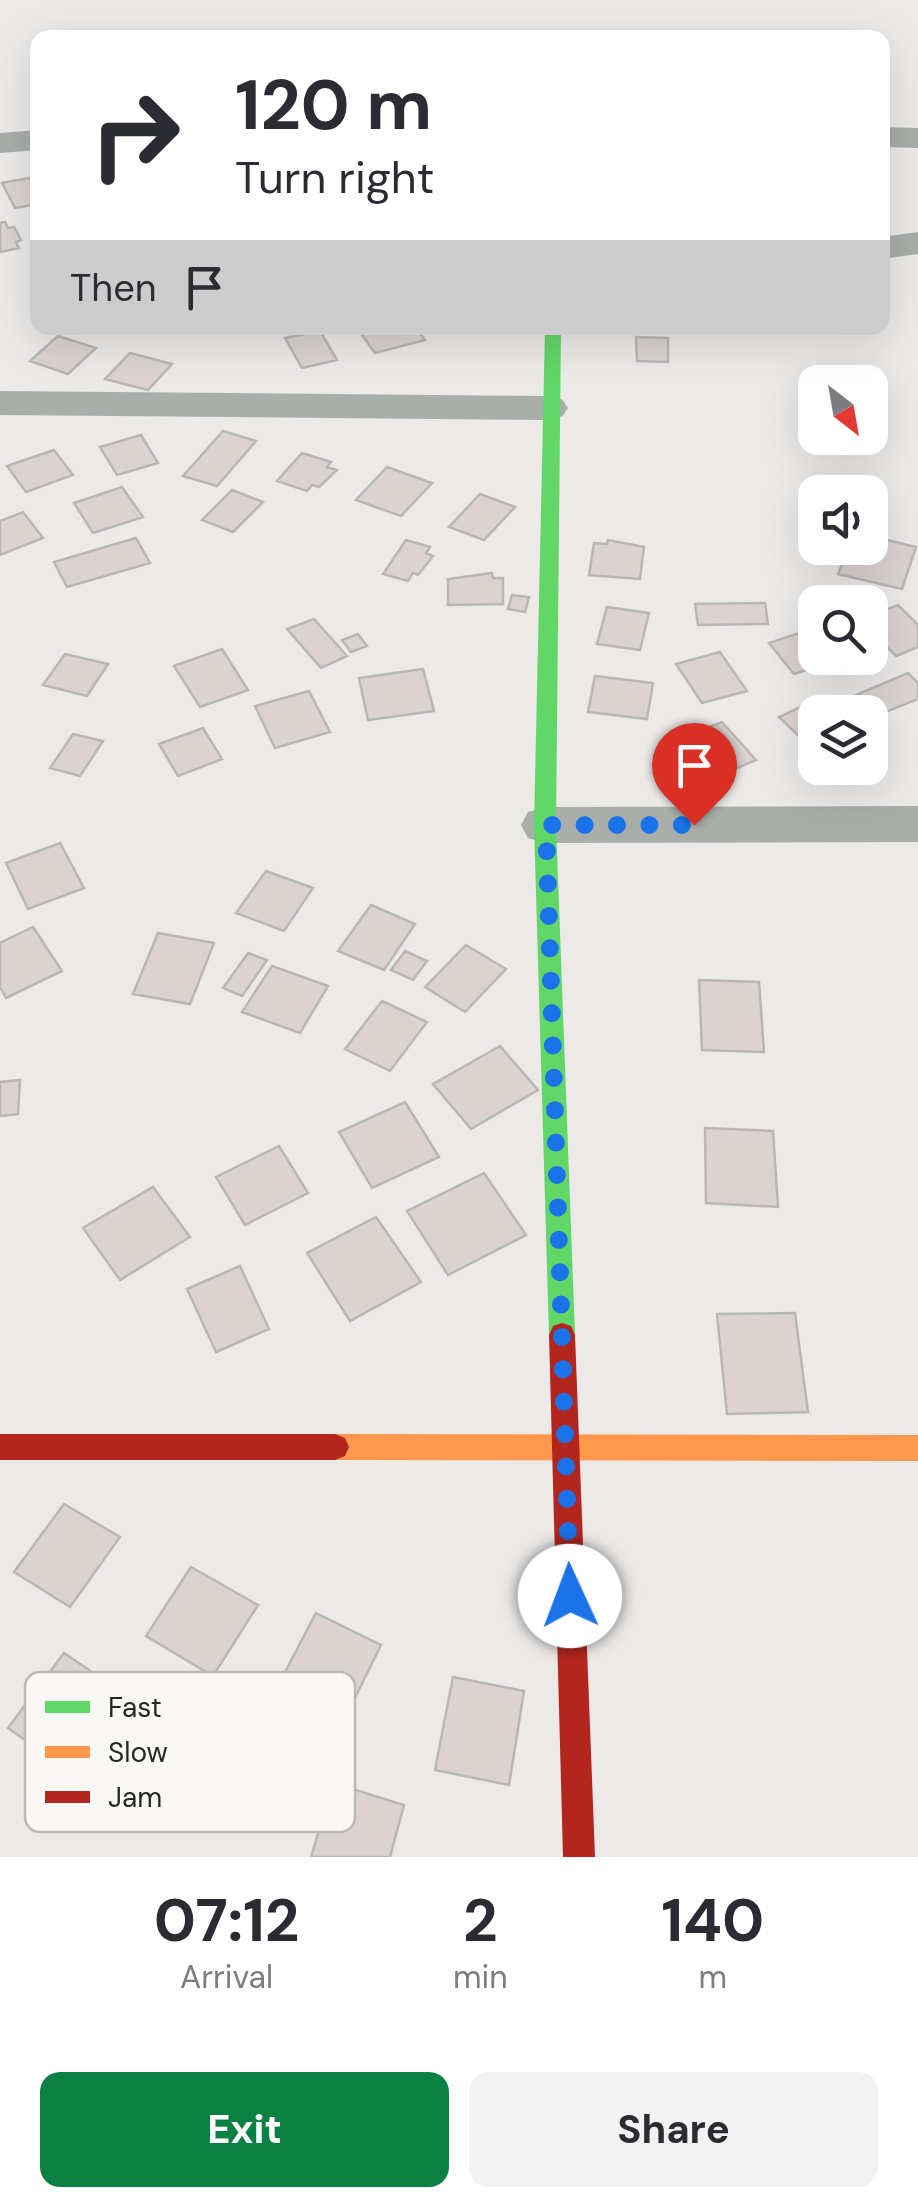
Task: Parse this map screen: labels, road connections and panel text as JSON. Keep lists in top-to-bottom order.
{
  "legend": ["Fast", "Slow", "Jam"],
  "north": "bottom right",
  "page": {
    "turn": ["120 m", "Turn right"],
    "then": "Then",
    "eta": [
      "07:12",
      "Arrival",
      "2",
      "min",
      "140",
      "m"
    ],
    "buttons": ["Exit", "Share"]
  }
}
